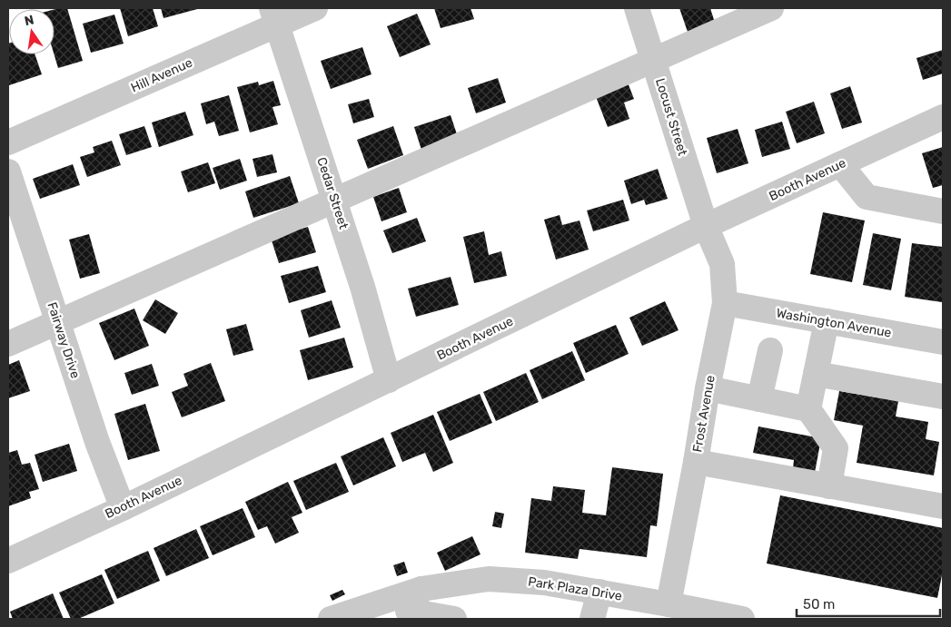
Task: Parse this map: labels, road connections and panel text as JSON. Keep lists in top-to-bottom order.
{
  "streets": {
    "street": [
      "Hill Avenue",
      "Locust Street",
      "Booth Avenue",
      "Cedar Street",
      "Washington Avenue",
      "Fairway Drive",
      "Frost Avenue",
      "Park Plaza Drive"
    ]
  },
  "crossings": [
    ["Hill Avenue", "Cedar Street"],
    ["Locust Street", "Booth Avenue"],
    ["Locust Street", "Frost Avenue"],
    ["Booth Avenue", "Cedar Street"],
    ["Booth Avenue", "Fairway Drive"],
    ["Booth Avenue", "Frost Avenue"],
    ["Washington Avenue", "Frost Avenue"],
    ["Frost Avenue", "Park Plaza Drive"]
  ],
  "scale_bar": "50 m",
  "north": "top"
}
